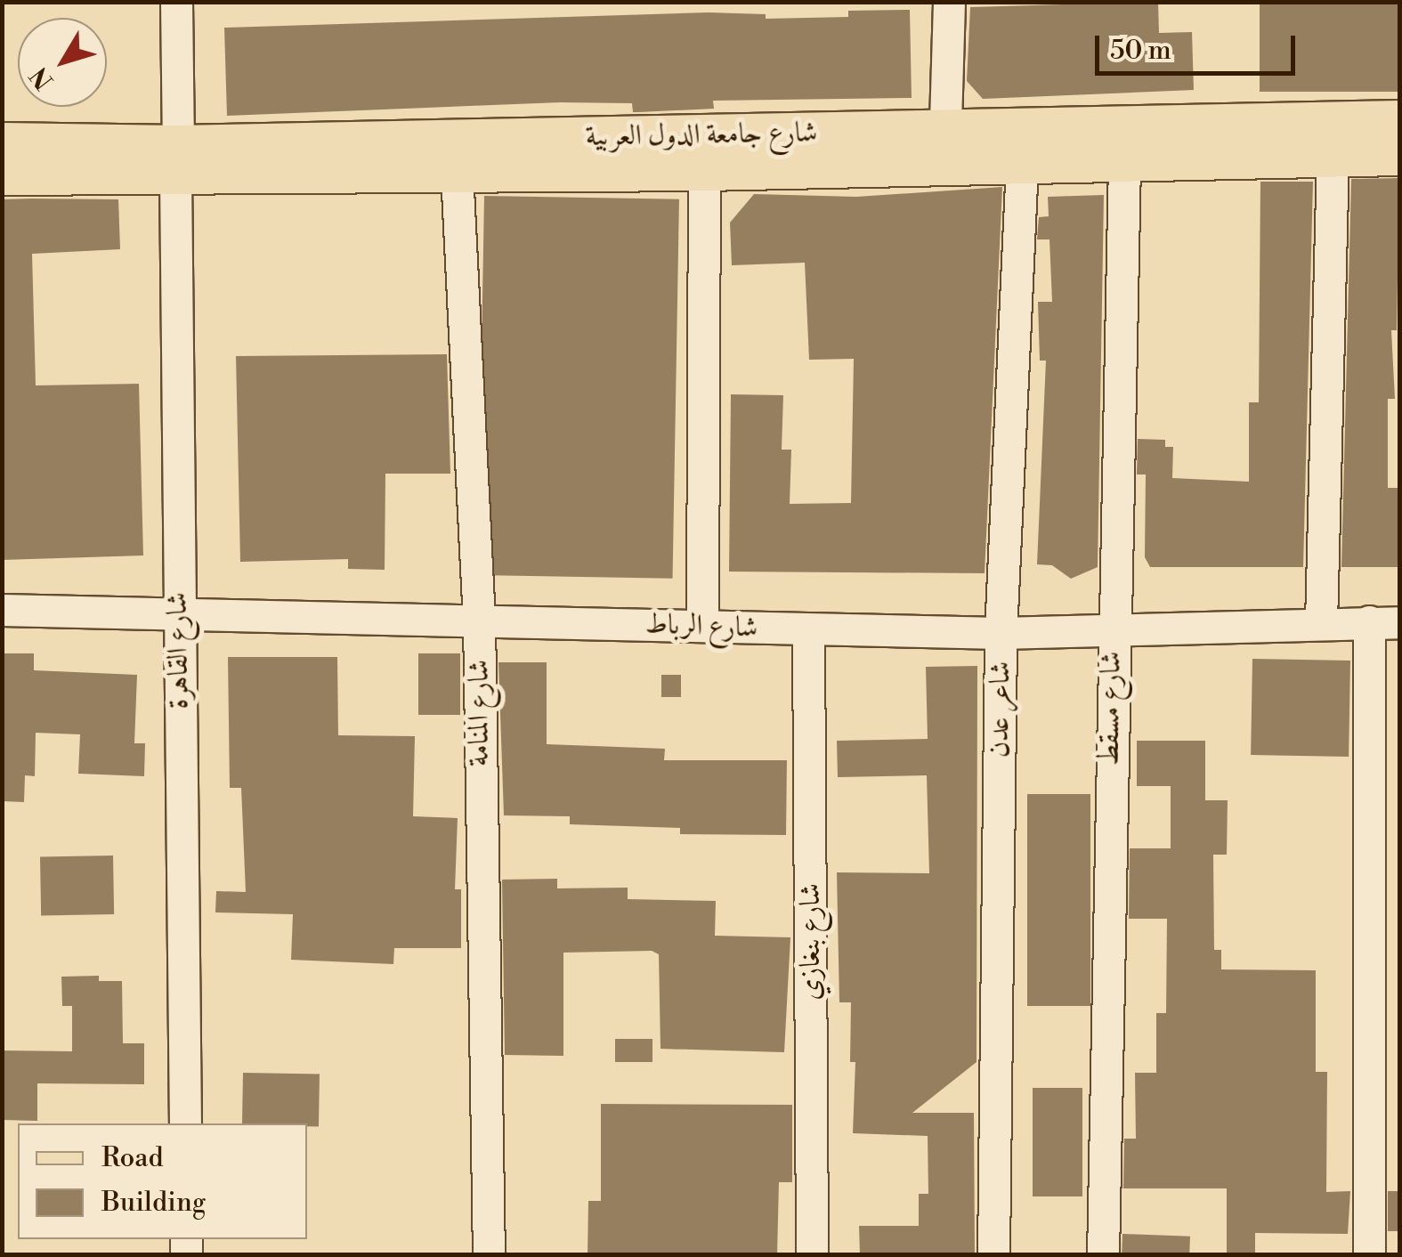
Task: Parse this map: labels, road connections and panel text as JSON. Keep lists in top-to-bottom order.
{
  "streets": {
    "main road": ["شارع جامعة الدول العربية"],
    "street": [
      "شارع الرباط",
      "شارع القاهرة",
      "شارع مسقط",
      "شاعر عدن",
      "شارع المنامة",
      "شارع بنغازي"
    ]
  },
  "crossings": [
    ["شارع جامعة الدول العربية", "شارع القاهرة"],
    ["شارع جامعة الدول العربية", "شارع مسقط"],
    ["شارع جامعة الدول العربية", "شاعر عدن"],
    ["شارع جامعة الدول العربية", "شارع المنامة"],
    ["شارع الرباط", "شارع القاهرة"],
    ["شارع الرباط", "شارع مسقط"],
    ["شارع الرباط", "شاعر عدن"],
    ["شارع الرباط", "شارع المنامة"],
    ["شارع الرباط", "شارع بنغازي"]
  ],
  "legend": ["Road", "Building"],
  "scale_bar": "50 m",
  "north": "bottom left"
}
